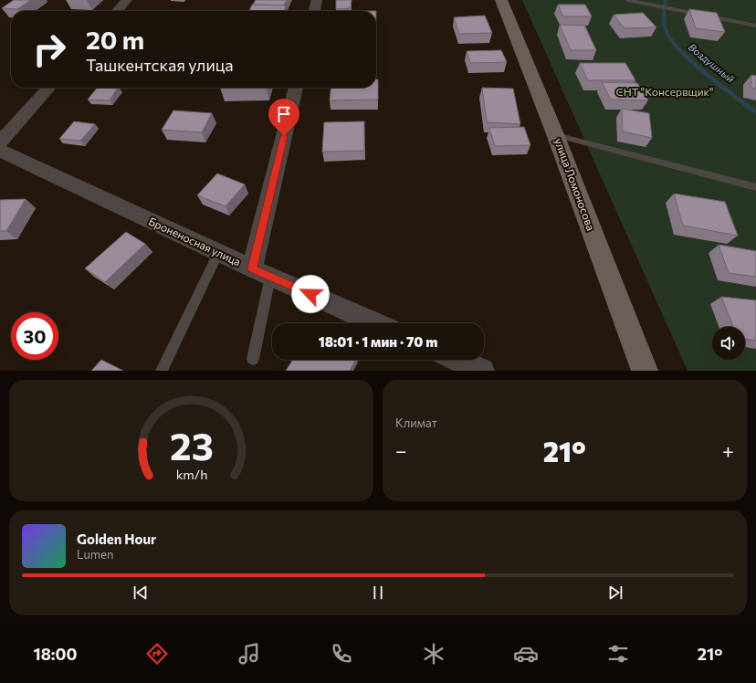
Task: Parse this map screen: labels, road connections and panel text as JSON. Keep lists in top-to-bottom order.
{
  "streets": {
    "main road": ["улица Ломоносова"],
    "street": ["Броненосная улица"]
  },
  "water": ["Воздушный"],
  "parks": ["СНТ \"Консервщик\""],
  "page": {
    "turn": ["20 m", "Ташкентская улица"],
    "limit": "30",
    "trip": "18:01 · 1 мин · 70 m",
    "tile": "Климат",
    "heat": ["−", "21°", "+"],
    "song": ["Golden Hour", "Lumen"],
    "tabs": ["18:00", "21°"],
    "gauge": ["23", "km/h"]
  }
}
